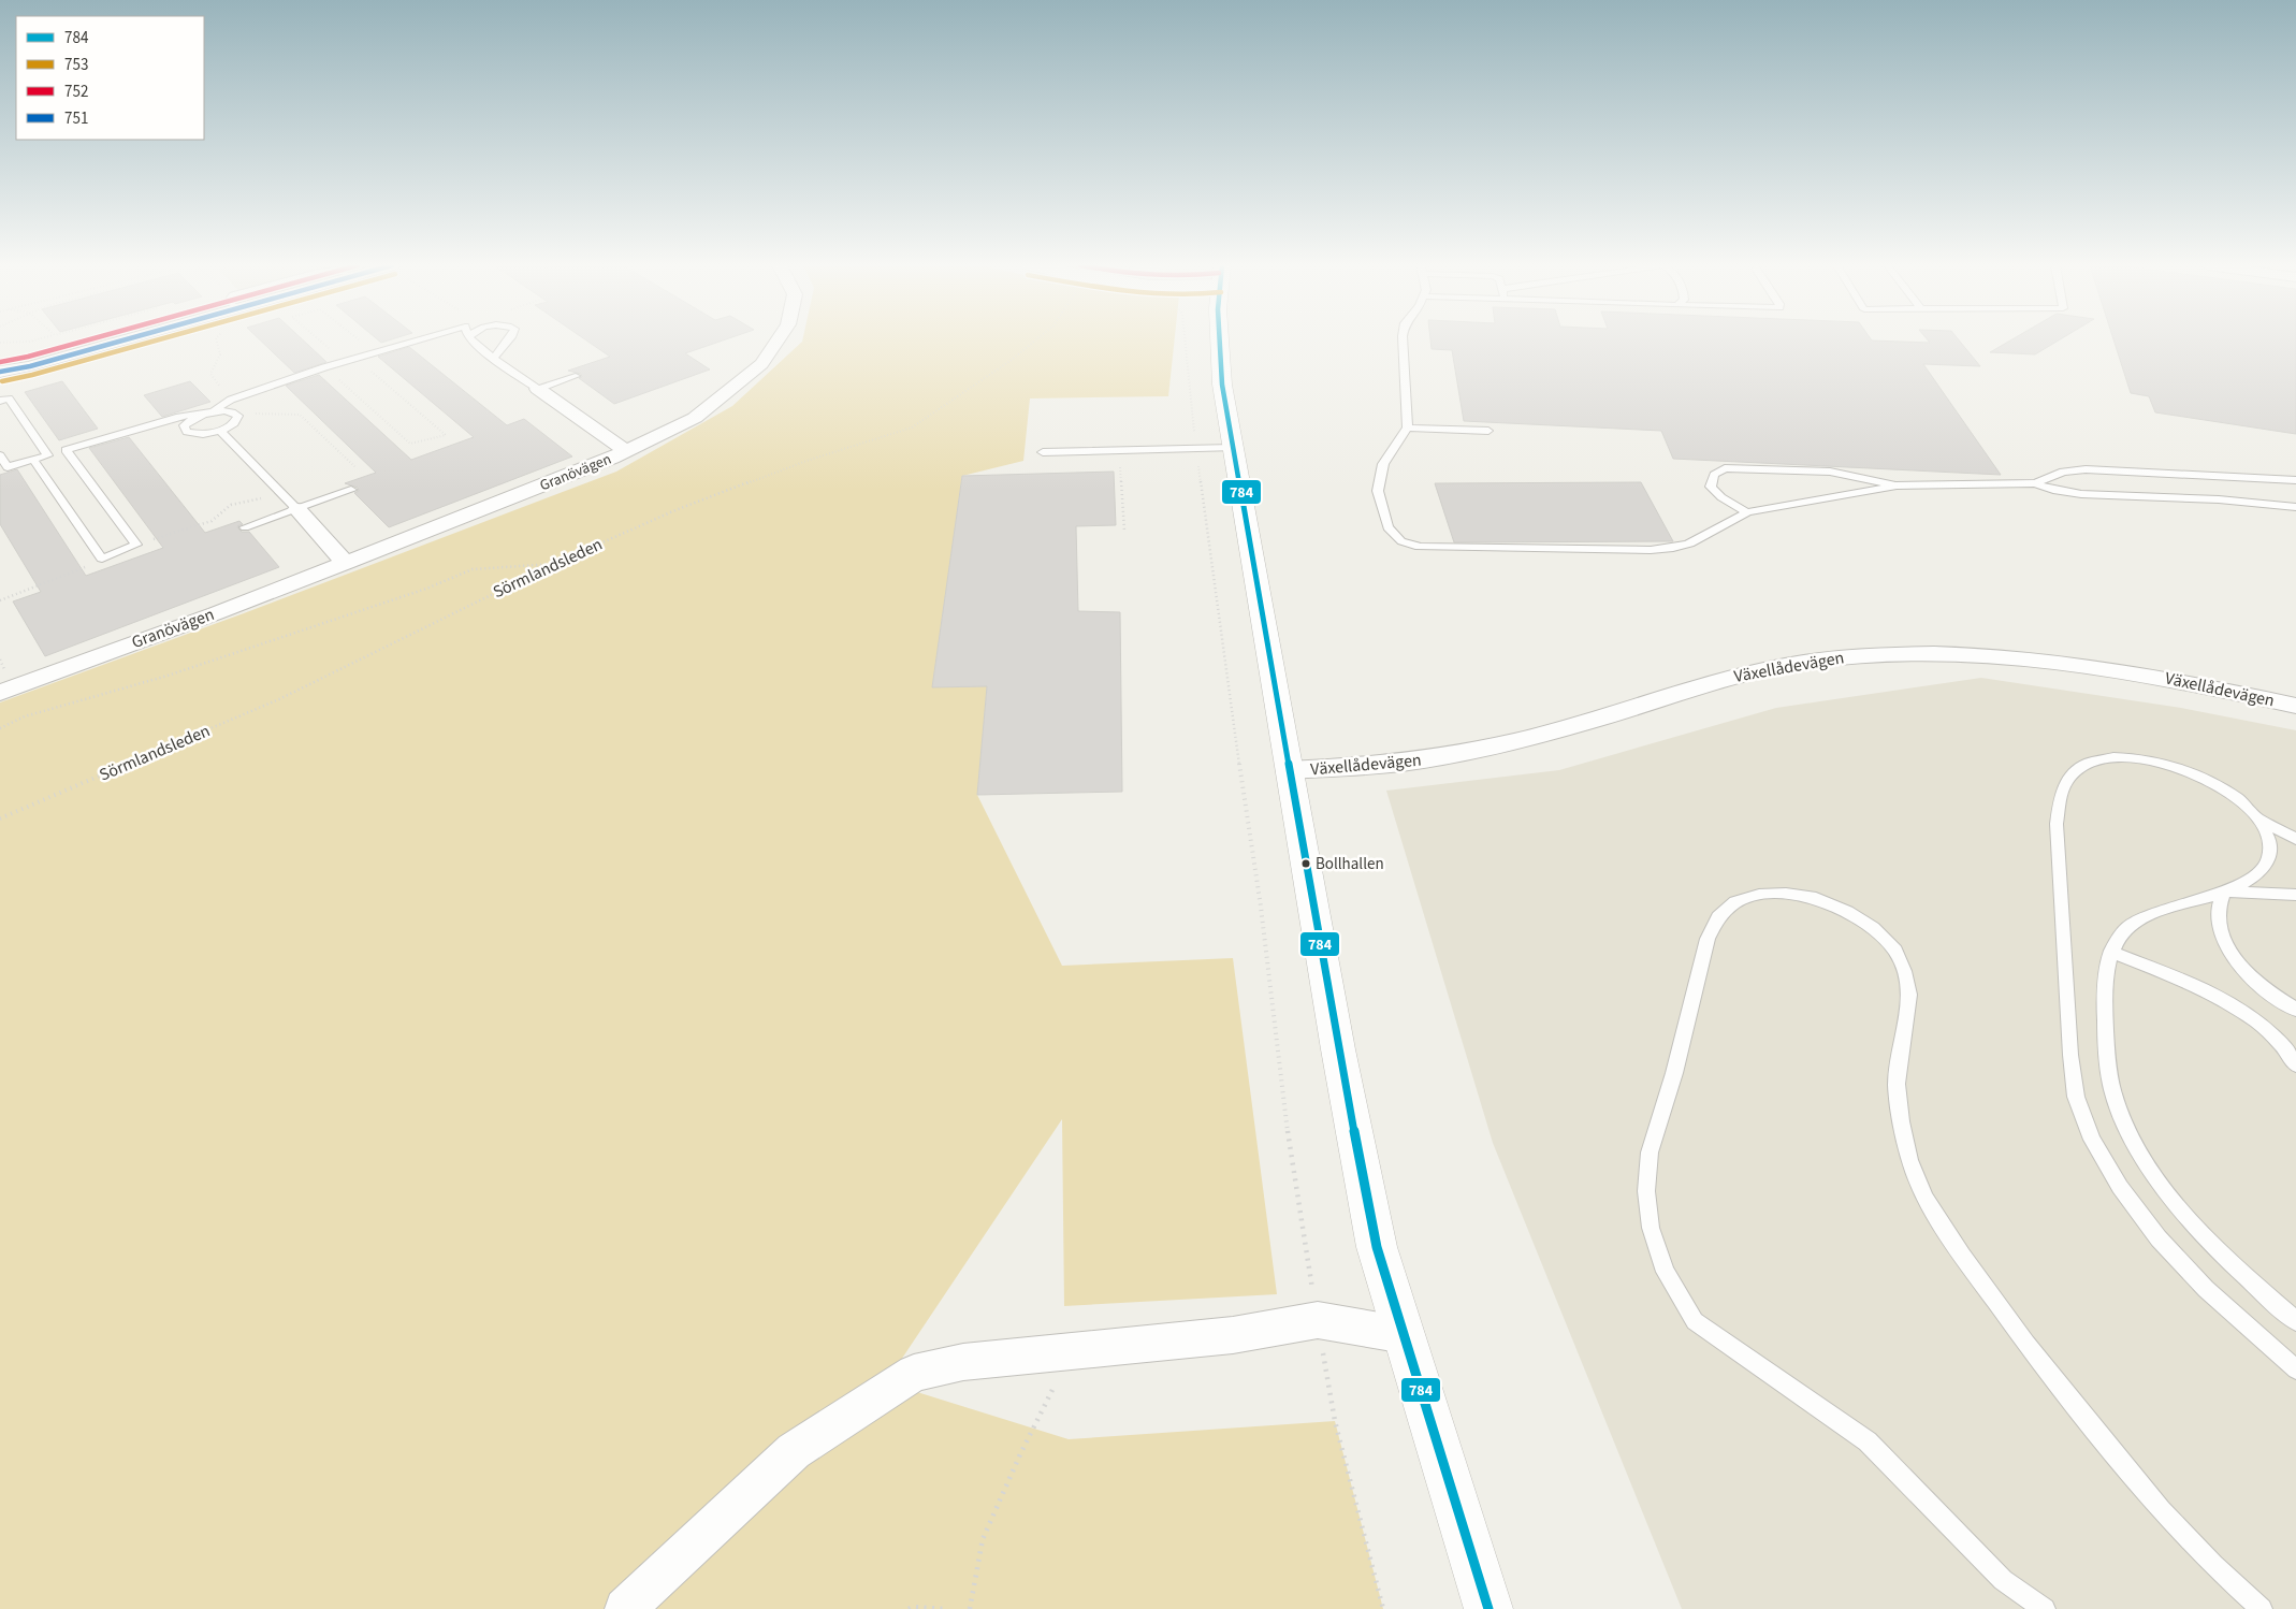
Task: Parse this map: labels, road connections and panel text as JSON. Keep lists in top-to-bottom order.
{
  "streets": {
    "street": ["Granövägen", "Växellådevägen"],
    "path": ["Sörmlandsleden"]
  },
  "places": ["Bollhallen"],
  "lines": [
    "transit line 784",
    "transit line 753",
    "transit line 752",
    "transit line 751"
  ],
  "legend": [
    "784",
    "753",
    "752",
    "751"
  ]
}
